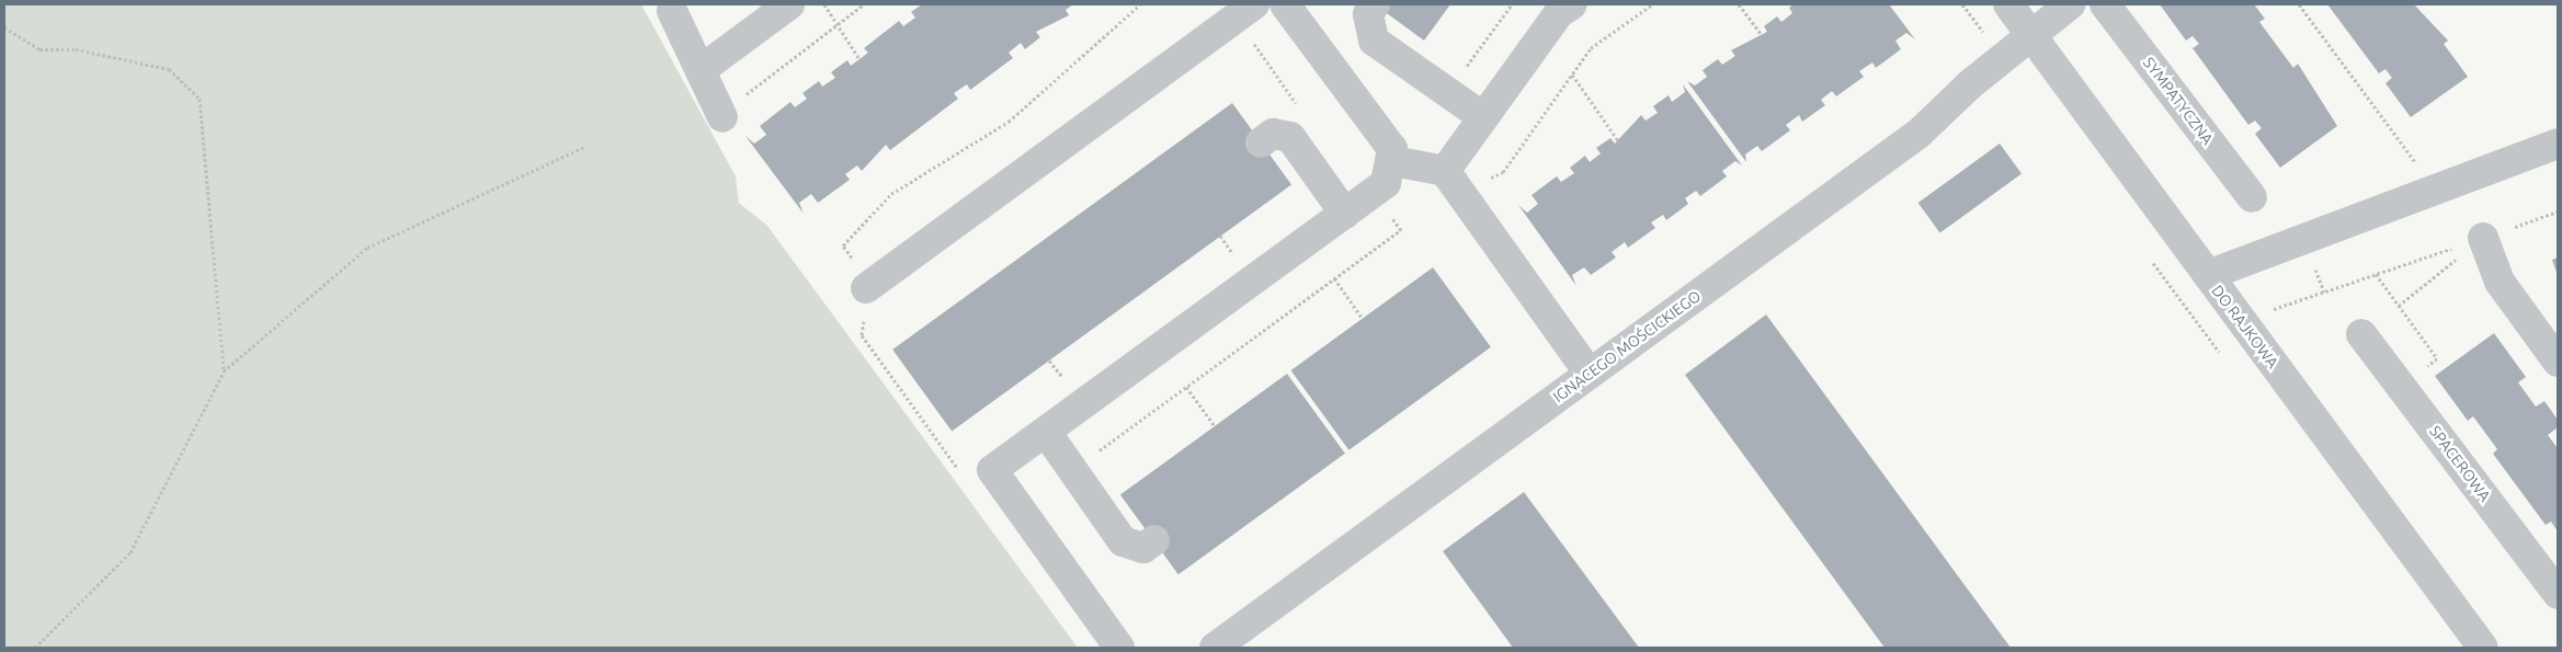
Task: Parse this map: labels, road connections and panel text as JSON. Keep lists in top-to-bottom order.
{
  "streets": {
    "street": [
      "SYMPATYCZNA",
      "DO RAJKOWA",
      "IGNACEGO MOŚCICKIEGO",
      "SPACEROWA"
    ]
  },
  "crossings": [
    ["DO RAJKOWA", "IGNACEGO MOŚCICKIEGO"]
  ]
}
